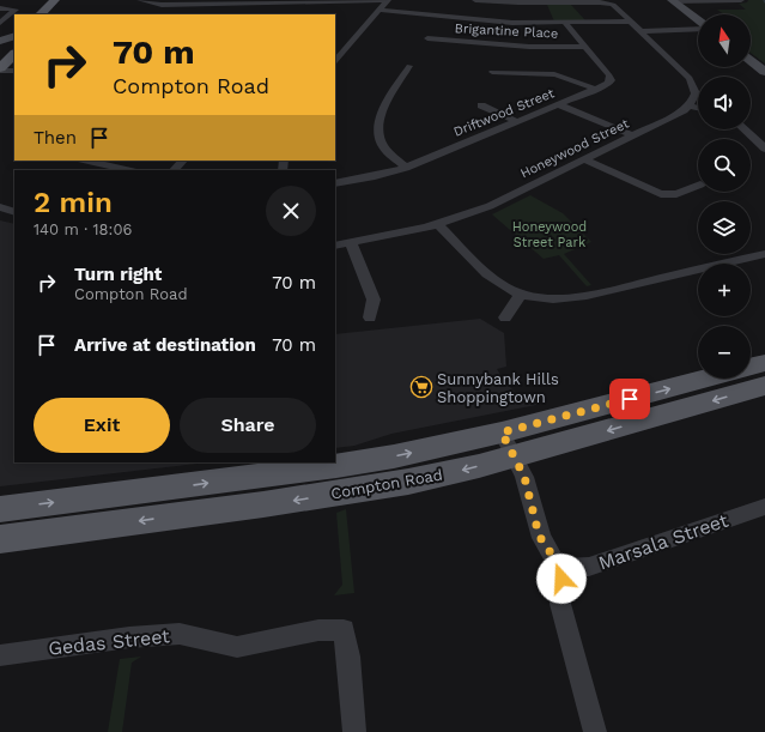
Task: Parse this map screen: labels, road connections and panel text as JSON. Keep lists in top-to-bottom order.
{
  "streets": {
    "main road": ["Compton Road"],
    "street": [
      "Brigantine Place",
      "Driftwood Street",
      "Honeywood Street",
      "Marsala Street",
      "Gedas Street"
    ]
  },
  "parks": ["Honeywood Street Park"],
  "places": {
    "supermarket": ["Sunnybank Hills Shoppingtown"]
  },
  "north": "top",
  "page": {
    "map_buttons": ["+", "−"],
    "turn": ["70 m", "Compton Road"],
    "then": "Then",
    "heading": ["2 min", "140 m · 18:06"],
    "list": [
      {
        "name": "Turn right",
        "note": "Compton Road",
        "value": "70 m"
      },
      {
        "name": "Arrive at destination",
        "value": "70 m"
      }
    ],
    "buttons": ["Exit", "Share"]
  }
}
